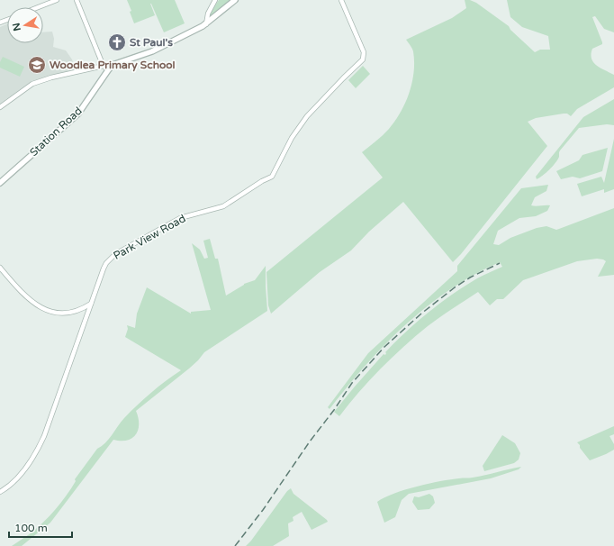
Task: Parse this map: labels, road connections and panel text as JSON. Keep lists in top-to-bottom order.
{
  "streets": {
    "street": ["Station Road", "Park View Road"]
  },
  "places": {
    "church": ["St Paul's"],
    "school or university": ["Woodlea Primary School"]
  },
  "scale_bar": "100 m",
  "north": "left"
}
